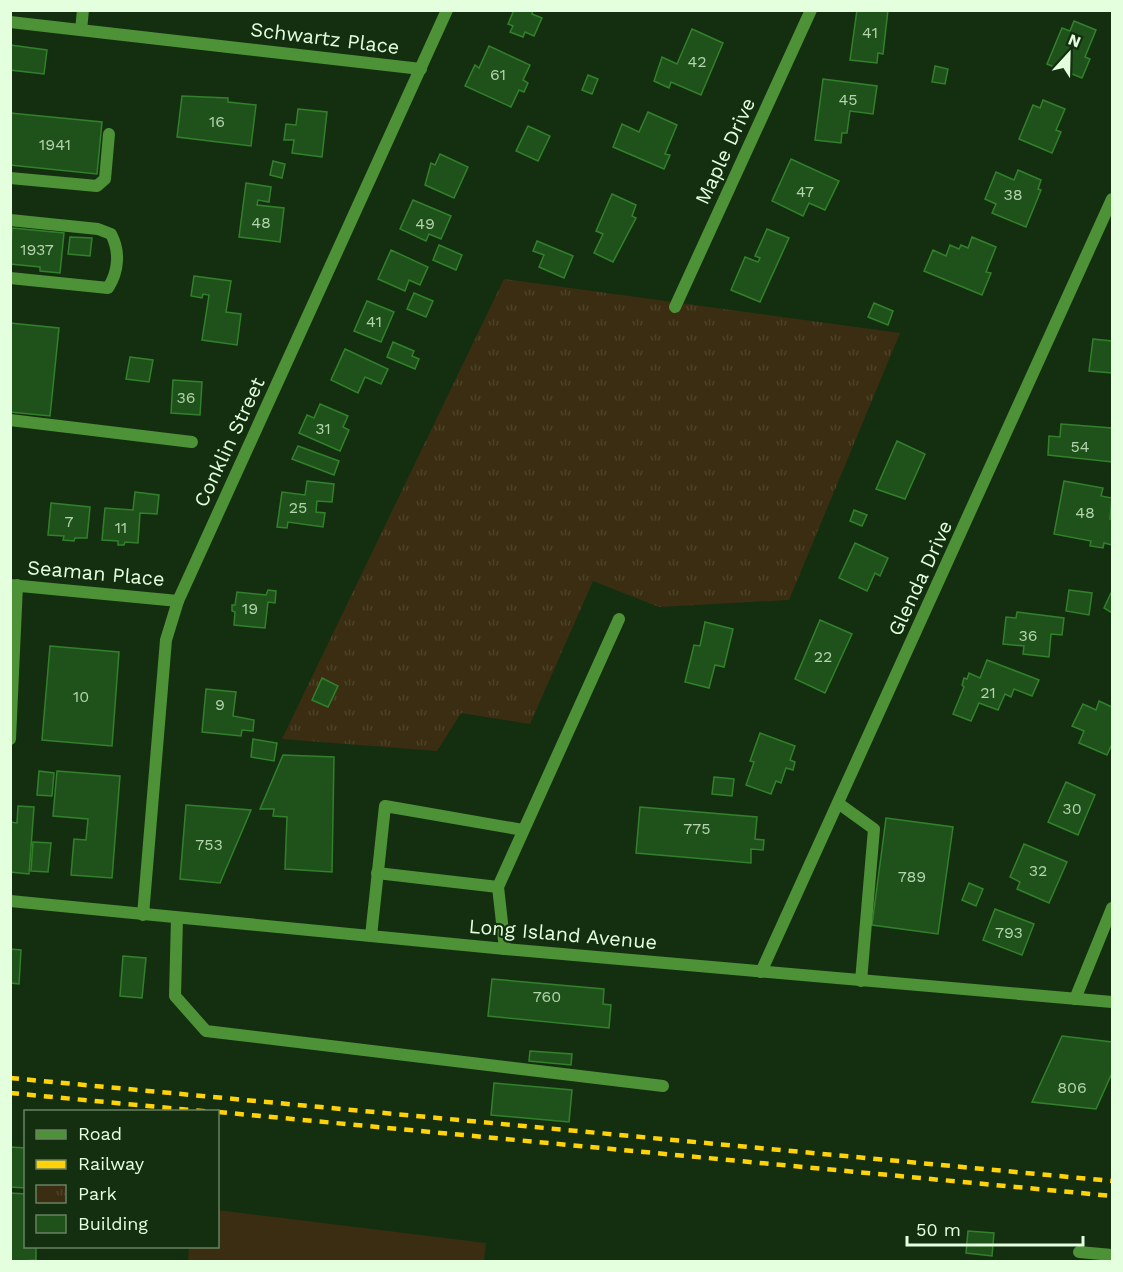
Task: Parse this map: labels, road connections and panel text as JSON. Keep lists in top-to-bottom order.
{
  "streets": {
    "street": [
      "Schwartz Place",
      "Maple Drive",
      "Conklin Street",
      "Seaman Place",
      "Glenda Drive",
      "Long Island Avenue"
    ]
  },
  "crossings": [
    ["Schwartz Place", "Conklin Street"],
    ["Conklin Street", "Seaman Place"],
    ["Conklin Street", "Long Island Avenue"],
    ["Glenda Drive", "Long Island Avenue"]
  ],
  "house_numbers": [
    "41",
    "42",
    "61",
    "45",
    "16",
    "1941",
    "47",
    "38",
    "48",
    "49",
    "1937",
    "41",
    "36",
    "31",
    "54",
    "25",
    "48",
    "7",
    "11",
    "19",
    "36",
    "22",
    "21",
    "10",
    "9",
    "30",
    "775",
    "753",
    "32",
    "789",
    "793",
    "760",
    "806"
  ],
  "legend": [
    "Road",
    "Railway",
    "Park",
    "Building"
  ],
  "scale_bar": "50 m",
  "north": "top"
}
